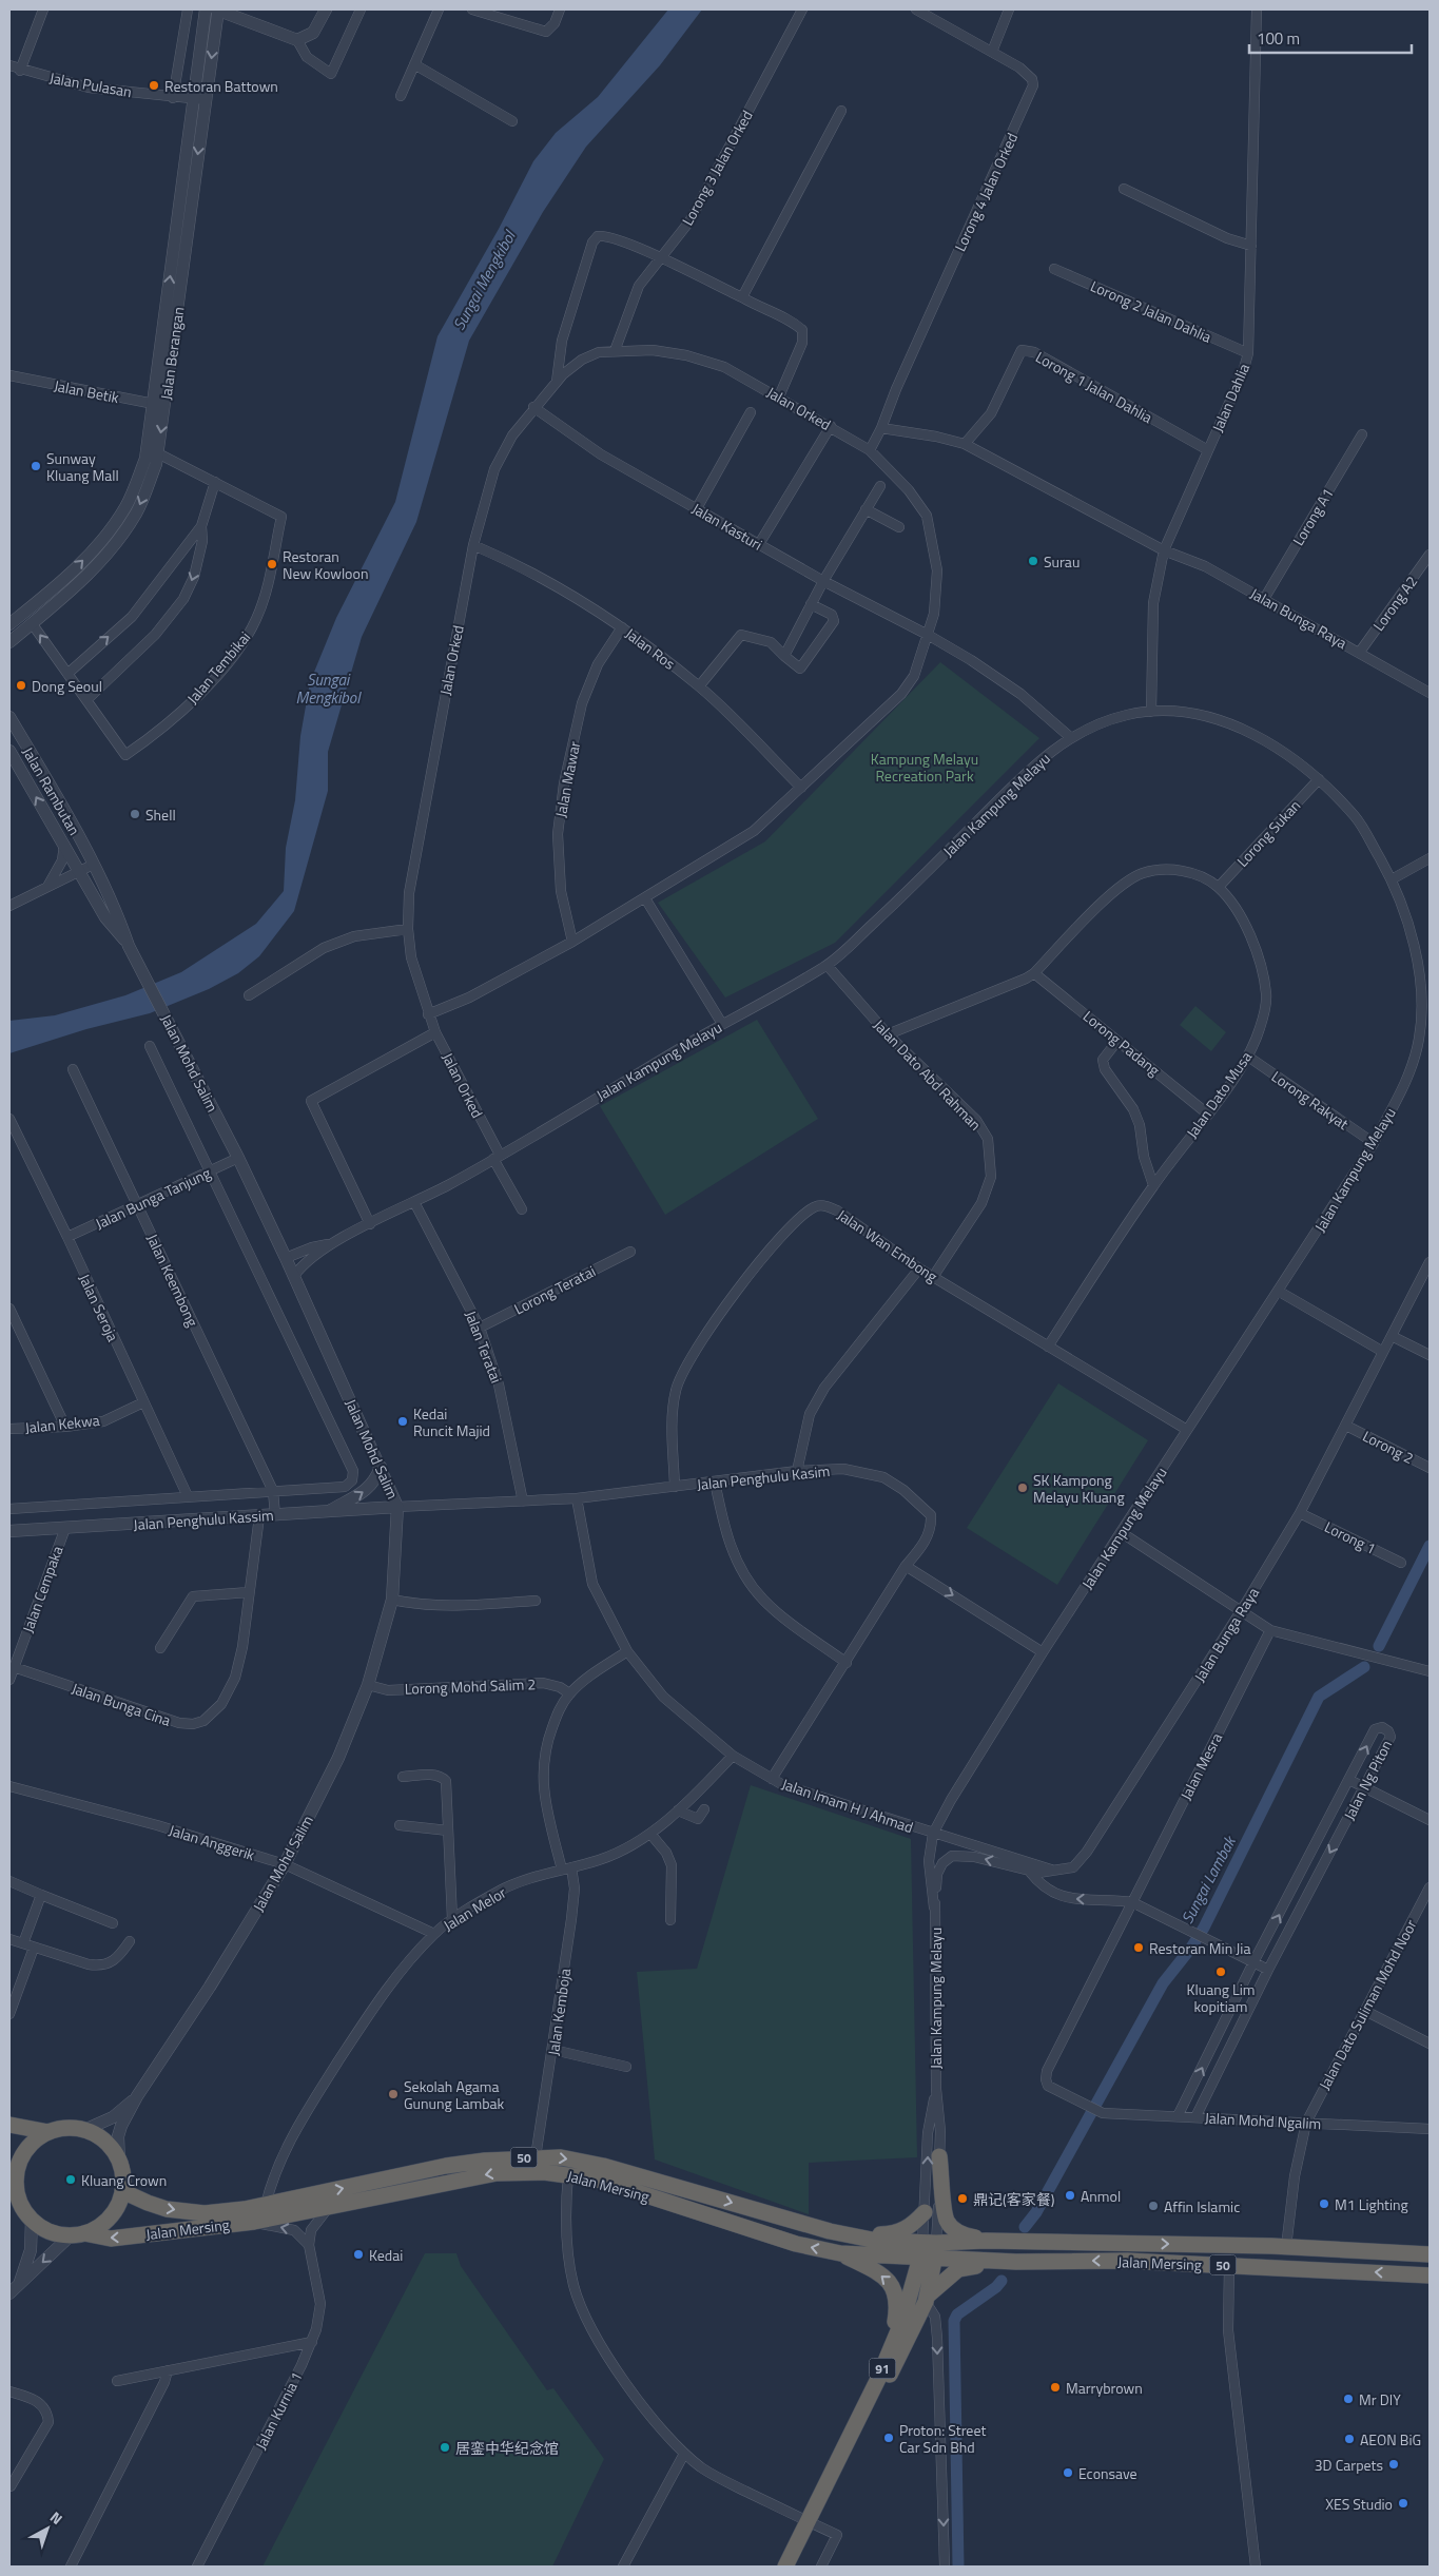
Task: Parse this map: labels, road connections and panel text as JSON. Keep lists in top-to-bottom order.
{
  "streets": {
    "highway": ["50", "Jalan Mersing", "91"],
    "street": [
      "Jalan Pulasan",
      "Lorong 3 Jalan Orked",
      "Lorong 4 Jalan Orked",
      "Lorong 2 Jalan Dahlia",
      "Jalan Berangan",
      "Lorong 1 Jalan Dahlia",
      "Jalan Betik",
      "Jalan Dahlia",
      "Jalan Orked",
      "Lorong A1",
      "Jalan Kasturi",
      "Lorong A2",
      "Jalan Bunga Raya",
      "Jalan Ros",
      "Jalan Tembikai",
      "Jalan Mawar",
      "Jalan Rambutan",
      "Jalan Kampung Melayu",
      "Lorong Sukan",
      "Lorong Padang",
      "Jalan Mohd Salim",
      "Jalan Dato Abd Rahman",
      "Jalan Dato Musa",
      "Lorong Rakyat",
      "Jalan Bunga Tanjung",
      "Jalan Wan Embong",
      "Jalan Keembong",
      "Lorong Teratai",
      "Jalan Seroja",
      "Jalan Teratai",
      "Jalan Kekwa",
      "Lorong 2",
      "Jalan Penghulu Kasim",
      "Jalan Penghulu Kassim",
      "Lorong 1",
      "Jalan Cempaka",
      "Lorong Mohd Salim 2",
      "Jalan Bunga Cina",
      "Jalan Mesra",
      "Jalan Ng Piton",
      "Jalan Imam H J Ahmad",
      "Jalan Anggerik",
      "Jalan Melor",
      "Jalan Dato Suliman Mohd Noor",
      "Jalan Kemboja",
      "Jalan Mohd Ngalim",
      "Jalan Kurnia 1"
    ]
  },
  "crossings": [
    ["Jalan Pulasan", "Jalan Berangan"],
    ["Lorong 3 Jalan Orked", "Jalan Orked"],
    ["Lorong 4 Jalan Orked", "Jalan Bunga Raya"],
    ["Lorong 2 Jalan Dahlia", "Jalan Dahlia"],
    ["Jalan Berangan", "Jalan Betik"],
    ["Jalan Berangan", "Jalan Tembikai"],
    ["Lorong 1 Jalan Dahlia", "Jalan Dahlia"],
    ["Lorong 1 Jalan Dahlia", "Jalan Bunga Raya"],
    ["Jalan Dahlia", "Jalan Bunga Raya"],
    ["Jalan Dahlia", "Jalan Kampung Melayu"],
    ["Jalan Orked", "Jalan Kasturi"],
    ["Jalan Orked", "Jalan Ros"],
    ["Jalan Orked", "Jalan Mawar"],
    ["Jalan Orked", "Jalan Kampung Melayu"],
    ["Lorong A1", "Jalan Bunga Raya"],
    ["Jalan Kasturi", "Jalan Kampung Melayu"],
    ["Lorong A2", "Jalan Bunga Raya"],
    ["Jalan Bunga Raya", "Lorong 2"],
    ["Jalan Bunga Raya", "Lorong 1"],
    ["Jalan Ros", "Jalan Mawar"],
    ["Jalan Rambutan", "Jalan Mohd Salim"],
    ["Jalan Kampung Melayu", "Lorong Sukan"],
    ["Jalan Kampung Melayu", "Jalan Mohd Salim"],
    ["Jalan Kampung Melayu", "Jalan Dato Abd Rahman"],
    ["Jalan Kampung Melayu", "Lorong Rakyat"],
    ["Jalan Kampung Melayu", "Jalan Wan Embong"],
    ["Jalan Kampung Melayu", "Jalan Teratai"],
    ["Jalan Kampung Melayu", "Jalan Imam H J Ahmad"],
    ["Jalan Kampung Melayu", "Jalan Mersing"],
    ["Jalan Kampung Melayu", "91"],
    ["Lorong Sukan", "Jalan Dato Musa"],
    ["Lorong Padang", "Jalan Dato Musa"],
    ["Jalan Mohd Salim", "Jalan Bunga Tanjung"],
    ["Jalan Mohd Salim", "Jalan Penghulu Kasim"],
    ["Jalan Mohd Salim", "Jalan Penghulu Kassim"],
    ["Jalan Mohd Salim", "Lorong Mohd Salim 2"],
    ["Jalan Mohd Salim", "Jalan Anggerik"],
    ["Jalan Mohd Salim", "50"],
    ["Jalan Mohd Salim", "Jalan Mersing"],
    ["Jalan Dato Abd Rahman", "Jalan Dato Musa"],
    ["Jalan Dato Abd Rahman", "Jalan Wan Embong"],
    ["Jalan Dato Musa", "Lorong Rakyat"],
    ["Jalan Dato Musa", "Jalan Wan Embong"],
    ["Jalan Bunga Tanjung", "Jalan Keembong"],
    ["Jalan Bunga Tanjung", "Jalan Seroja"],
    ["Jalan Wan Embong", "Jalan Penghulu Kasim"],
    ["Jalan Keembong", "Jalan Penghulu Kassim"],
    ["Lorong Teratai", "Jalan Teratai"],
    ["Jalan Seroja", "Jalan Kekwa"],
    ["Jalan Seroja", "Jalan Penghulu Kassim"],
    ["Jalan Teratai", "Jalan Penghulu Kasim"],
    ["Jalan Penghulu Kasim", "Jalan Penghulu Kassim"],
    ["Jalan Penghulu Kasim", "Jalan Imam H J Ahmad"],
    ["Jalan Penghulu Kassim", "Jalan Cempaka"],
    ["Jalan Penghulu Kassim", "Jalan Bunga Cina"],
    ["Jalan Cempaka", "Jalan Bunga Cina"],
    ["Lorong Mohd Salim 2", "Jalan Kemboja"],
    ["Jalan Mesra", "Jalan Mohd Ngalim"],
    ["Jalan Ng Piton", "Jalan Mohd Ngalim"],
    ["Jalan Imam H J Ahmad", "Jalan Melor"],
    ["Jalan Imam H J Ahmad", "Jalan Kemboja"],
    ["Jalan Anggerik", "Jalan Melor"],
    ["Jalan Melor", "Jalan Kemboja"],
    ["Jalan Melor", "Jalan Mersing"],
    ["Jalan Dato Suliman Mohd Noor", "Jalan Mohd Ngalim"],
    ["Jalan Dato Suliman Mohd Noor", "Jalan Mersing"],
    ["Jalan Kemboja", "Jalan Mersing"],
    ["50", "Jalan Mersing"],
    ["Jalan Mersing", "91"]
  ],
  "water": ["Sungai Mengkibol", "Sungai Lambak"],
  "parks": ["Kampung Melayu Recreation Park"],
  "places": [
    "Restoran Battown",
    "Sunway Kluang Mall",
    "Surau",
    "Restoran New Kowloon",
    "Dong Seoul",
    "Shell",
    "Kedai Runcit Majid",
    "SK Kampong Melayu Kluang",
    "Restoran Min Jia",
    "Kluang Lim kopitiam",
    "Sekolah Agama Gunung Lambak",
    "Kluang Crown",
    "Anmol",
    "鼎记(客家餐)",
    "M1 Lighting",
    "Affin Islamic",
    "Kedai",
    "Marrybrown",
    "Mr DIY",
    "Proton: Street Car Sdn Bhd",
    "AEON BiG",
    "居銮中华纪念馆",
    "3D Carpets",
    "Econsave",
    "XES Studio"
  ],
  "scale_bar": "100 m",
  "north": "top right"
}
